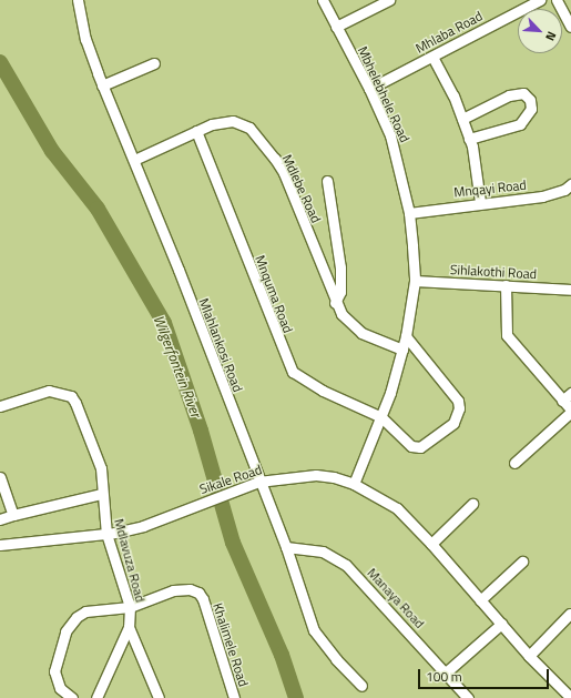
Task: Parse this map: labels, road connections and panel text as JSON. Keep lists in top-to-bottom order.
{
  "streets": {
    "street": [
      "Mhlaba Road",
      "Mbhelebhele Road",
      "Mdlebe Road",
      "Mnqayi Road",
      "Sihlakothi Road",
      "Mnquma Road",
      "Mlahlankosi Road",
      "Sikale Road",
      "Mdlavuza Road",
      "Manaya Road",
      "Khalimele Road"
    ]
  },
  "crossings": [
    ["Mhlaba Road", "Mbhelebhele Road"],
    ["Mbhelebhele Road", "Mdlebe Road"],
    ["Mbhelebhele Road", "Mnqayi Road"],
    ["Mbhelebhele Road", "Sihlakothi Road"],
    ["Mbhelebhele Road", "Mnquma Road"],
    ["Mbhelebhele Road", "Sikale Road"],
    ["Mdlebe Road", "Mnquma Road"],
    ["Mdlebe Road", "Mlahlankosi Road"],
    ["Mlahlankosi Road", "Sikale Road"],
    ["Mlahlankosi Road", "Manaya Road"],
    ["Sikale Road", "Mdlavuza Road"],
    ["Mdlavuza Road", "Khalimele Road"]
  ],
  "water": ["Wilgerfontein River"],
  "scale_bar": "100 m",
  "north": "bottom right"
}
